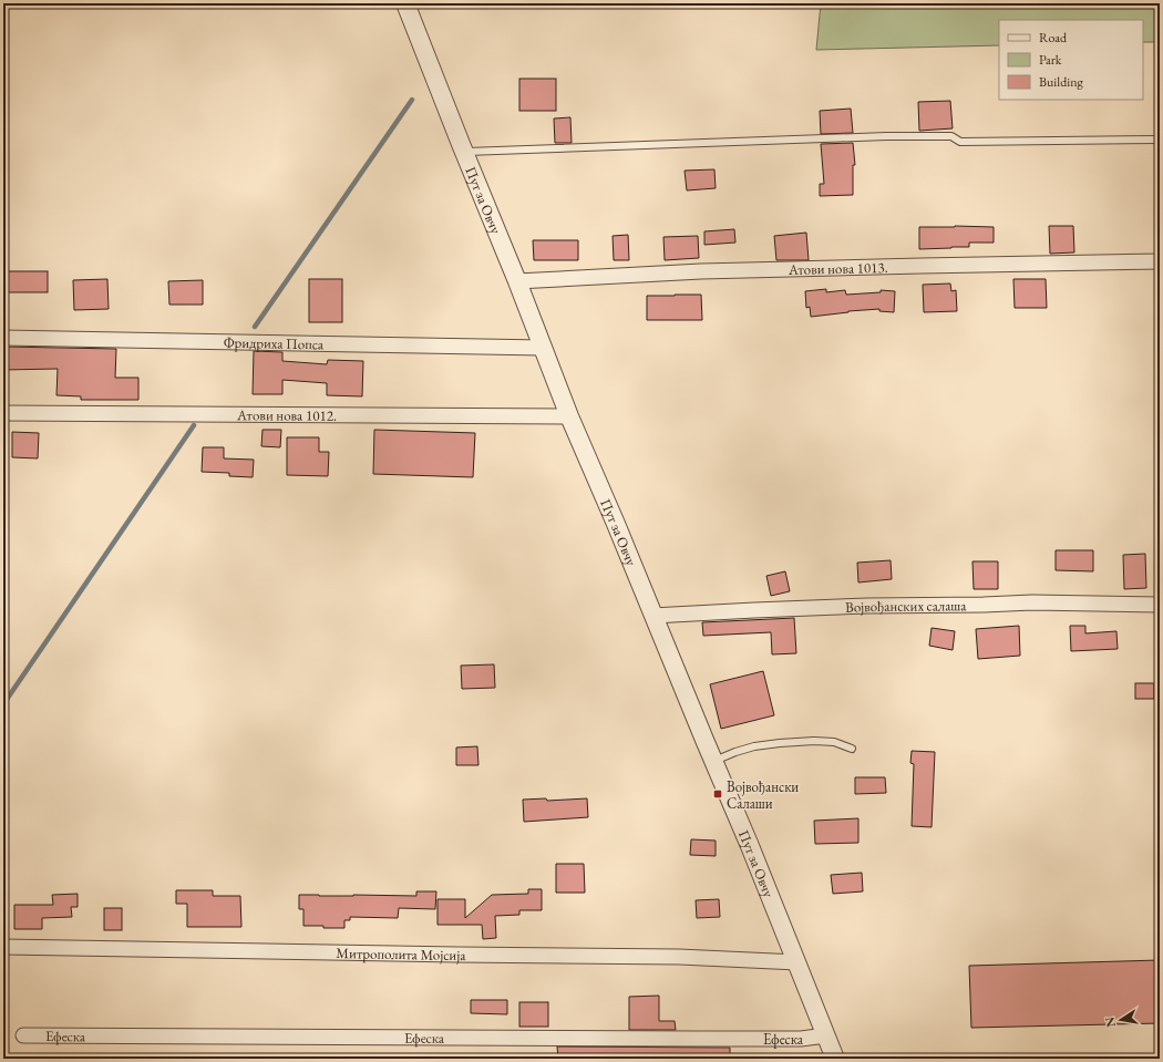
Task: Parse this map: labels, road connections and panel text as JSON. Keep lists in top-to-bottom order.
{
  "streets": {
    "street": [
      "Пут за Овчу",
      "Атови нова 1013.",
      "Фридриха Попса",
      "Атови нова 1012.",
      "Војвођанских салаша",
      "Митрополита Мојсија",
      "Ефеска"
    ]
  },
  "crossings": [
    ["Пут за Овчу", "Атови нова 1013."],
    ["Пут за Овчу", "Фридриха Попса"],
    ["Пут за Овчу", "Атови нова 1012."],
    ["Пут за Овчу", "Војвођанских салаша"],
    ["Пут за Овчу", "Митрополита Мојсија"],
    ["Пут за Овчу", "Ефеска"]
  ],
  "places": {
    "transit": ["Војвођански Салаши"]
  },
  "legend": ["Road", "Park", "Building"],
  "north": "left"
}
